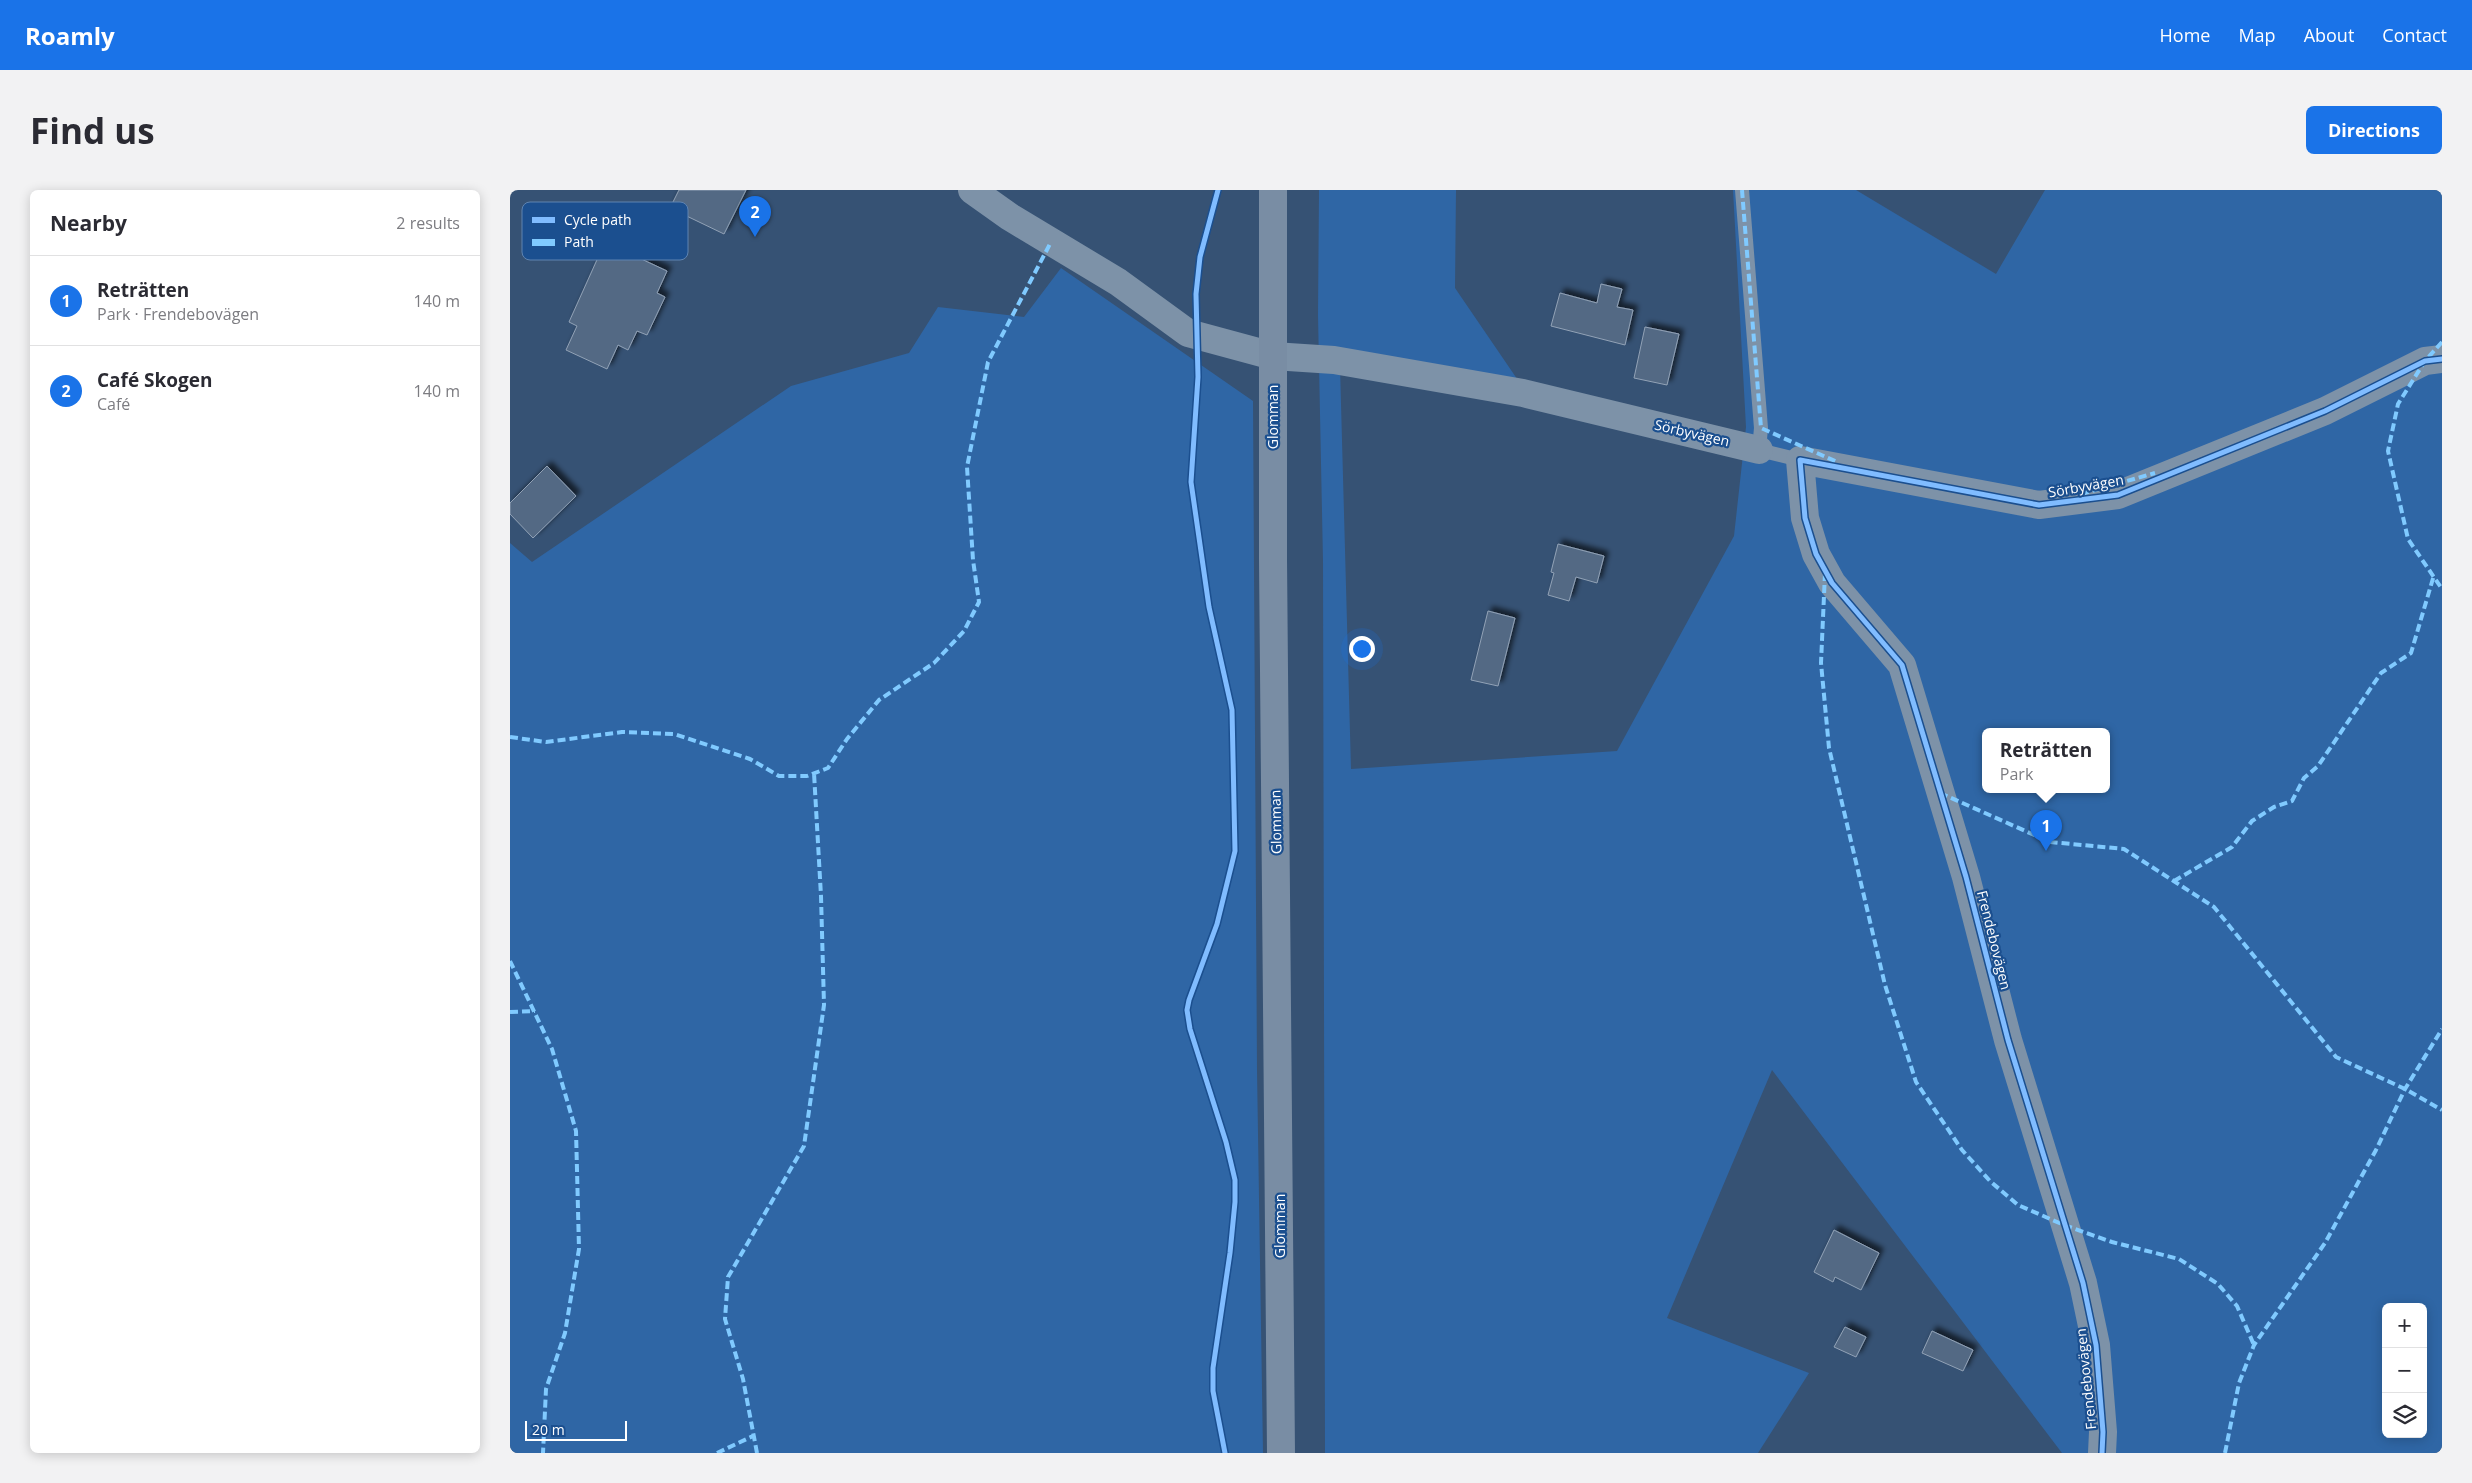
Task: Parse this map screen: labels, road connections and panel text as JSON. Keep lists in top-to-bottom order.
{
  "streets": {
    "main road": ["Glomman"],
    "street": ["Sörbyvägen", "Frendebovägen"]
  },
  "crossings": [
    ["Glomman", "Sörbyvägen"],
    ["Sörbyvägen", "Frendebovägen"]
  ],
  "legend": ["Cycle path", "Path"],
  "scale_bar": "20 m",
  "page": {
    "header": "Roamly",
    "nav": [
      "Home",
      "Map",
      "About",
      "Contact"
    ],
    "buttons": "Directions",
    "title": "Find us",
    "heading": ["Nearby", "2 results"],
    "pins": ["2", "1"],
    "list": [
      {
        "mark": "1",
        "name": "Reträtten",
        "note": "Park · Frendebovägen",
        "value": "140 m"
      },
      {
        "mark": "2",
        "name": "Café Skogen",
        "note": "Café",
        "value": "140 m"
      }
    ],
    "popup": ["Reträtten", "Park"],
    "map_buttons": ["+", "−"],
    "scale": "20 m"
  }
}
